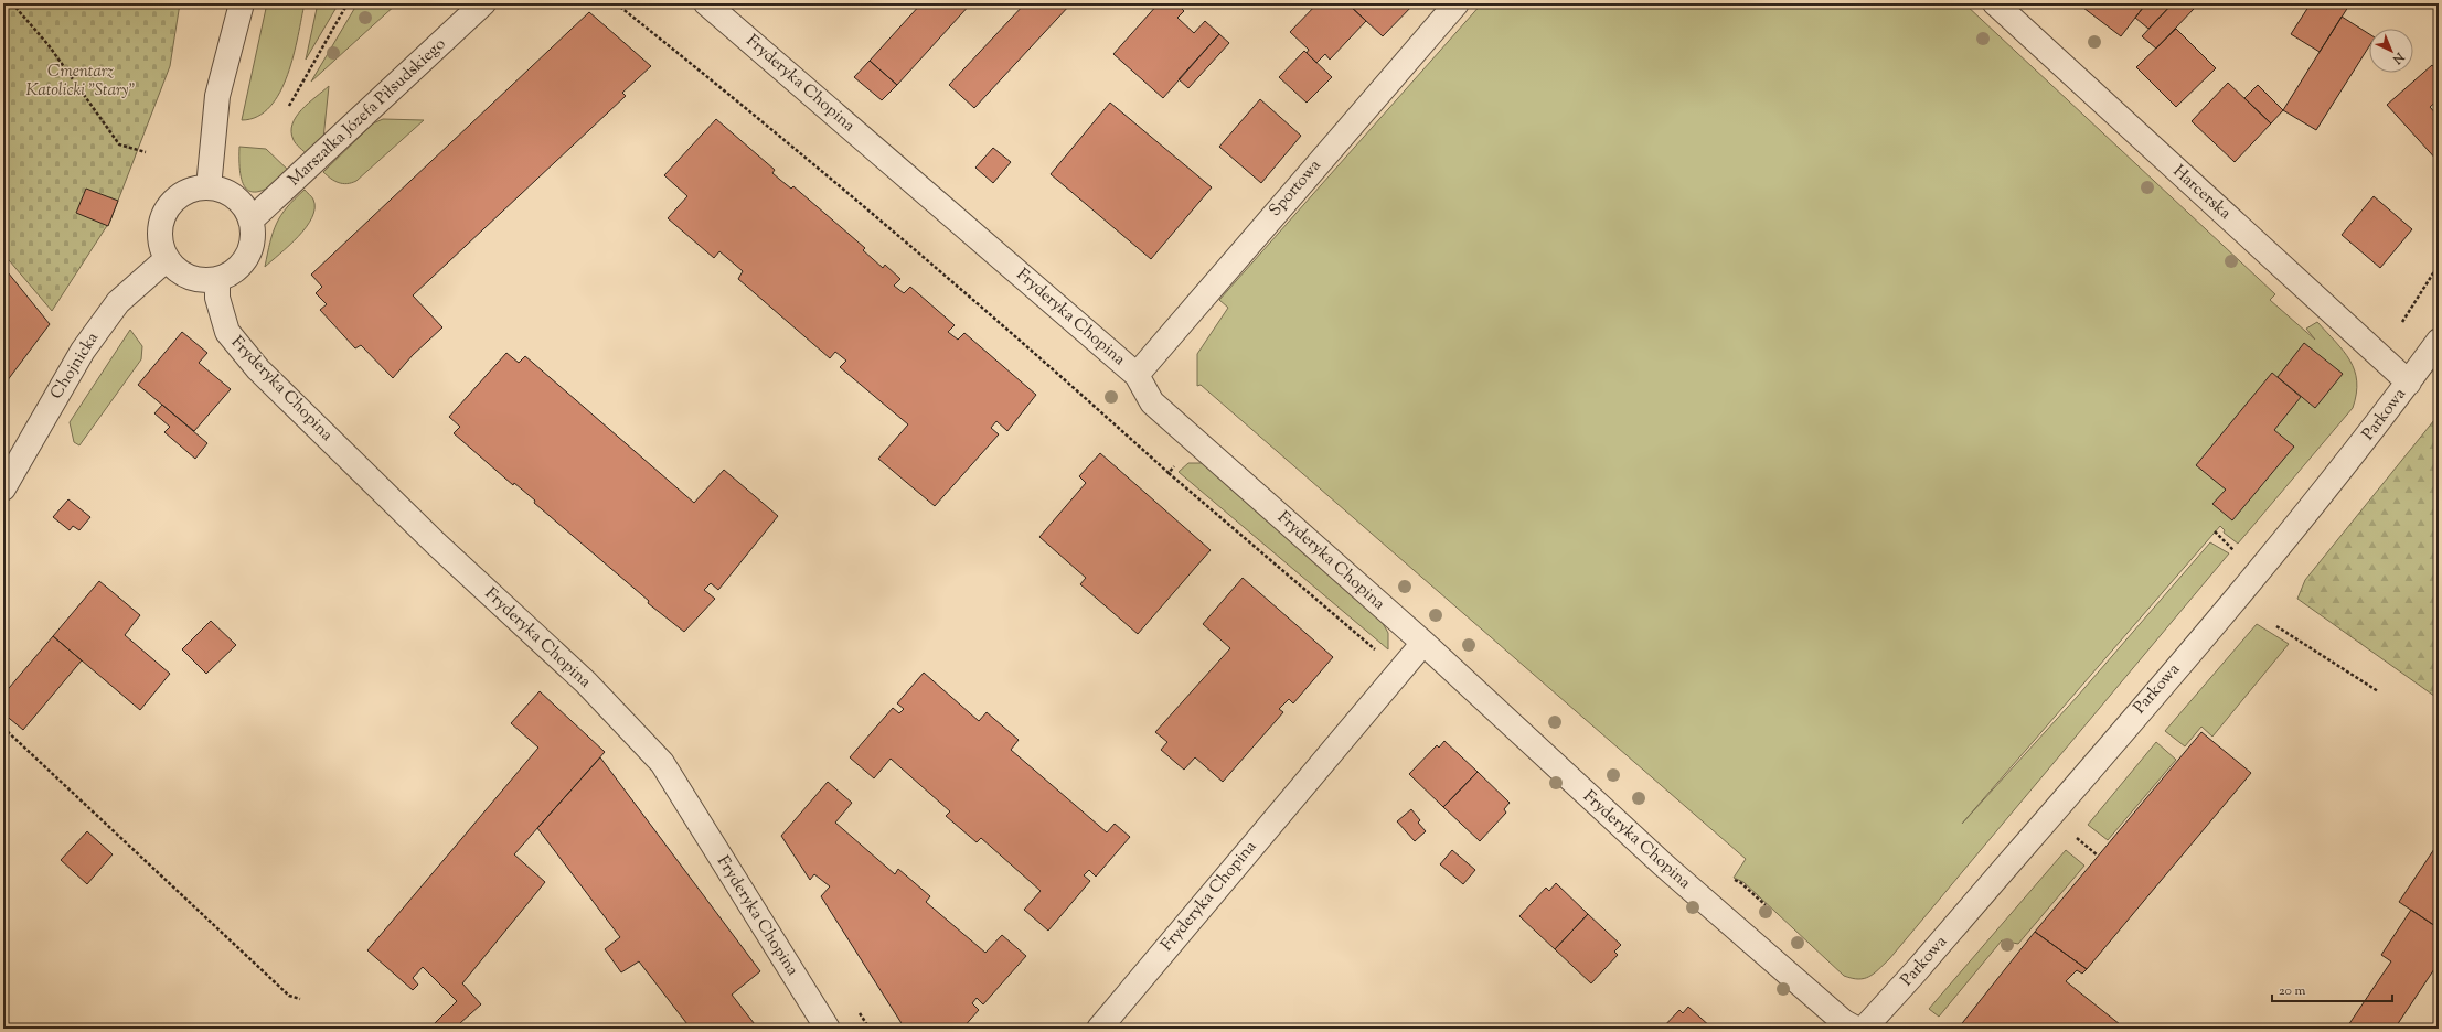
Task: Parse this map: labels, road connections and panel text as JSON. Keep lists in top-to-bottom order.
{
  "streets": {
    "street": [
      "Fryderyka Chopina",
      "Marszałka Józefa Piłsudskiego",
      "Sportowa",
      "Harcerska",
      "Chojnicka",
      "Parkowa"
    ]
  },
  "crossings": [
    ["Fryderyka Chopina", "Marszałka Józefa Piłsudskiego"],
    ["Fryderyka Chopina", "Sportowa"],
    ["Fryderyka Chopina", "Chojnicka"],
    ["Marszałka Józefa Piłsudskiego", "Chojnicka"],
    ["Harcerska", "Parkowa"]
  ],
  "parks": ["Cmentarz Katolicki \"Stary\""],
  "scale_bar": "20 m",
  "north": "bottom right"
}
